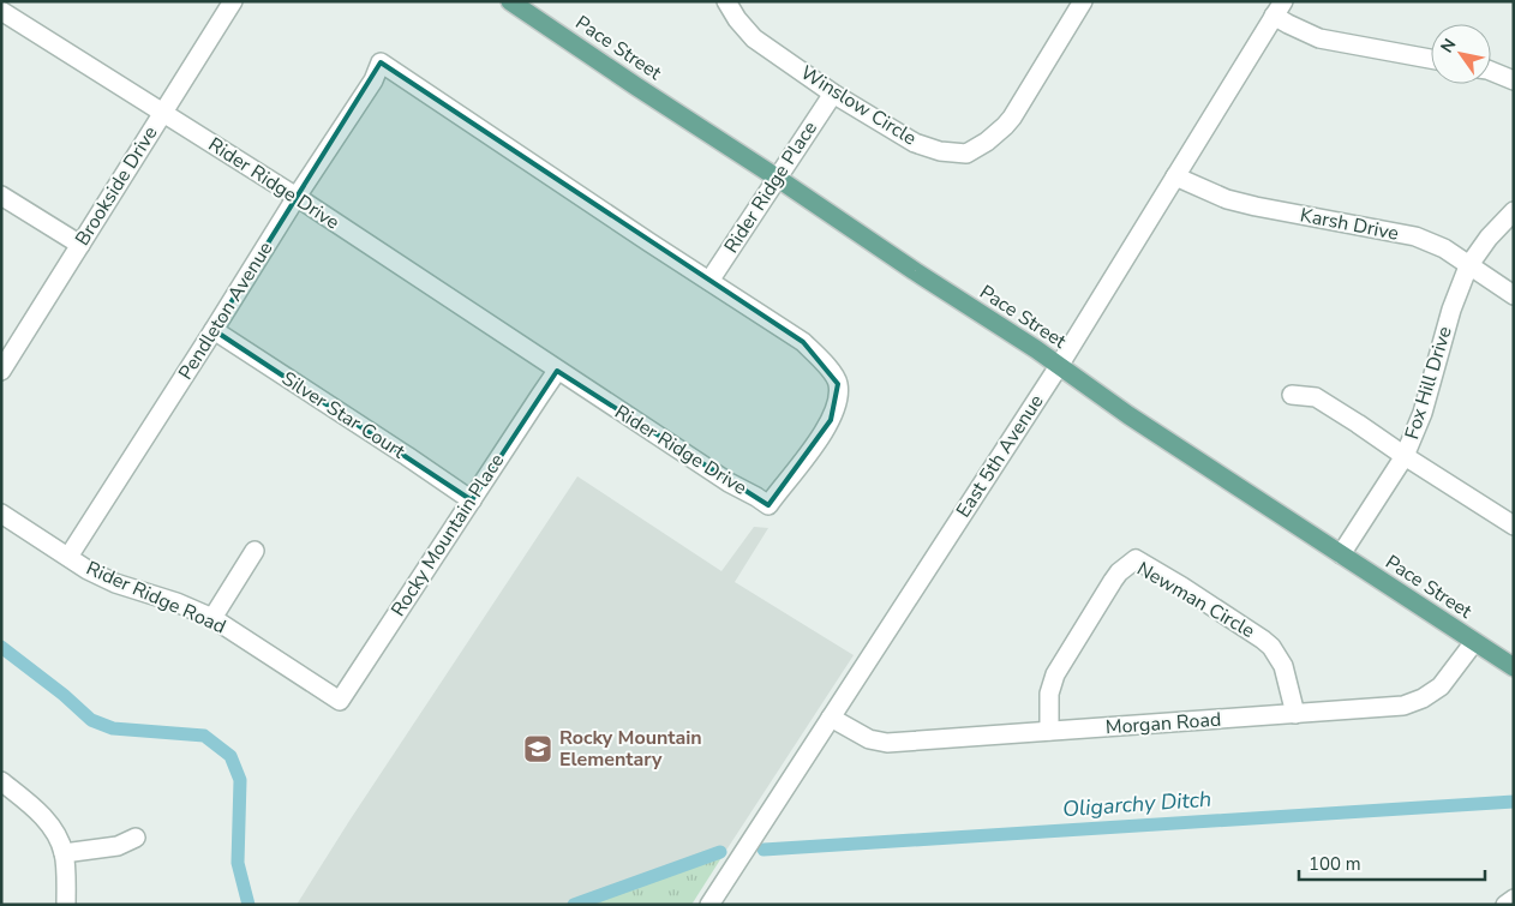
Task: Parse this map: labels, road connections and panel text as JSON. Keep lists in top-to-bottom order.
{
  "streets": {
    "main road": ["Pace Street"],
    "street": [
      "Winslow Circle",
      "Rider Ridge Drive",
      "Brookside Drive",
      "Rider Ridge Place",
      "Karsh Drive",
      "Pendleton Avenue",
      "Fox Hill Drive",
      "Silver Star Court",
      "East 5th Avenue",
      "Rocky Mountain Place",
      "Rider Ridge Road",
      "Newman Circle",
      "Morgan Road"
    ]
  },
  "crossings": [
    ["Pace Street", "Rider Ridge Place"],
    ["Pace Street", "Fox Hill Drive"],
    ["Pace Street", "East 5th Avenue"],
    ["Pace Street", "Morgan Road"],
    ["Winslow Circle", "Rider Ridge Place"],
    ["Rider Ridge Drive", "Brookside Drive"],
    ["Rider Ridge Drive", "Rider Ridge Place"],
    ["Rider Ridge Drive", "Pendleton Avenue"],
    ["Rider Ridge Drive", "Rocky Mountain Place"],
    ["Karsh Drive", "Fox Hill Drive"],
    ["Karsh Drive", "East 5th Avenue"],
    ["Pendleton Avenue", "Silver Star Court"],
    ["Pendleton Avenue", "Rider Ridge Road"],
    ["Silver Star Court", "Rocky Mountain Place"],
    ["East 5th Avenue", "Morgan Road"],
    ["Rocky Mountain Place", "Rider Ridge Road"],
    ["Newman Circle", "Morgan Road"]
  ],
  "water": ["Oligarchy Ditch"],
  "places": {
    "school or university": ["Rocky Mountain Elementary"]
  },
  "scale_bar": "100 m",
  "north": "top left"
}
